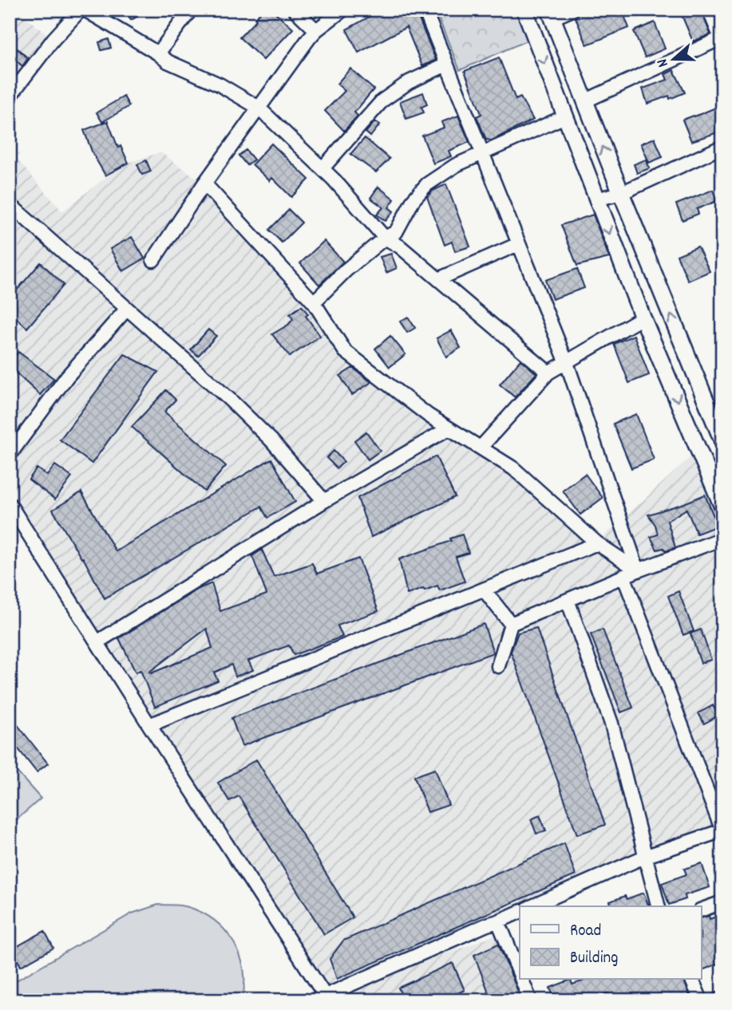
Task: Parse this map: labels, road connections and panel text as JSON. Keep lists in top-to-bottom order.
{
  "legend": ["Road", "Building"],
  "north": "left"
}
